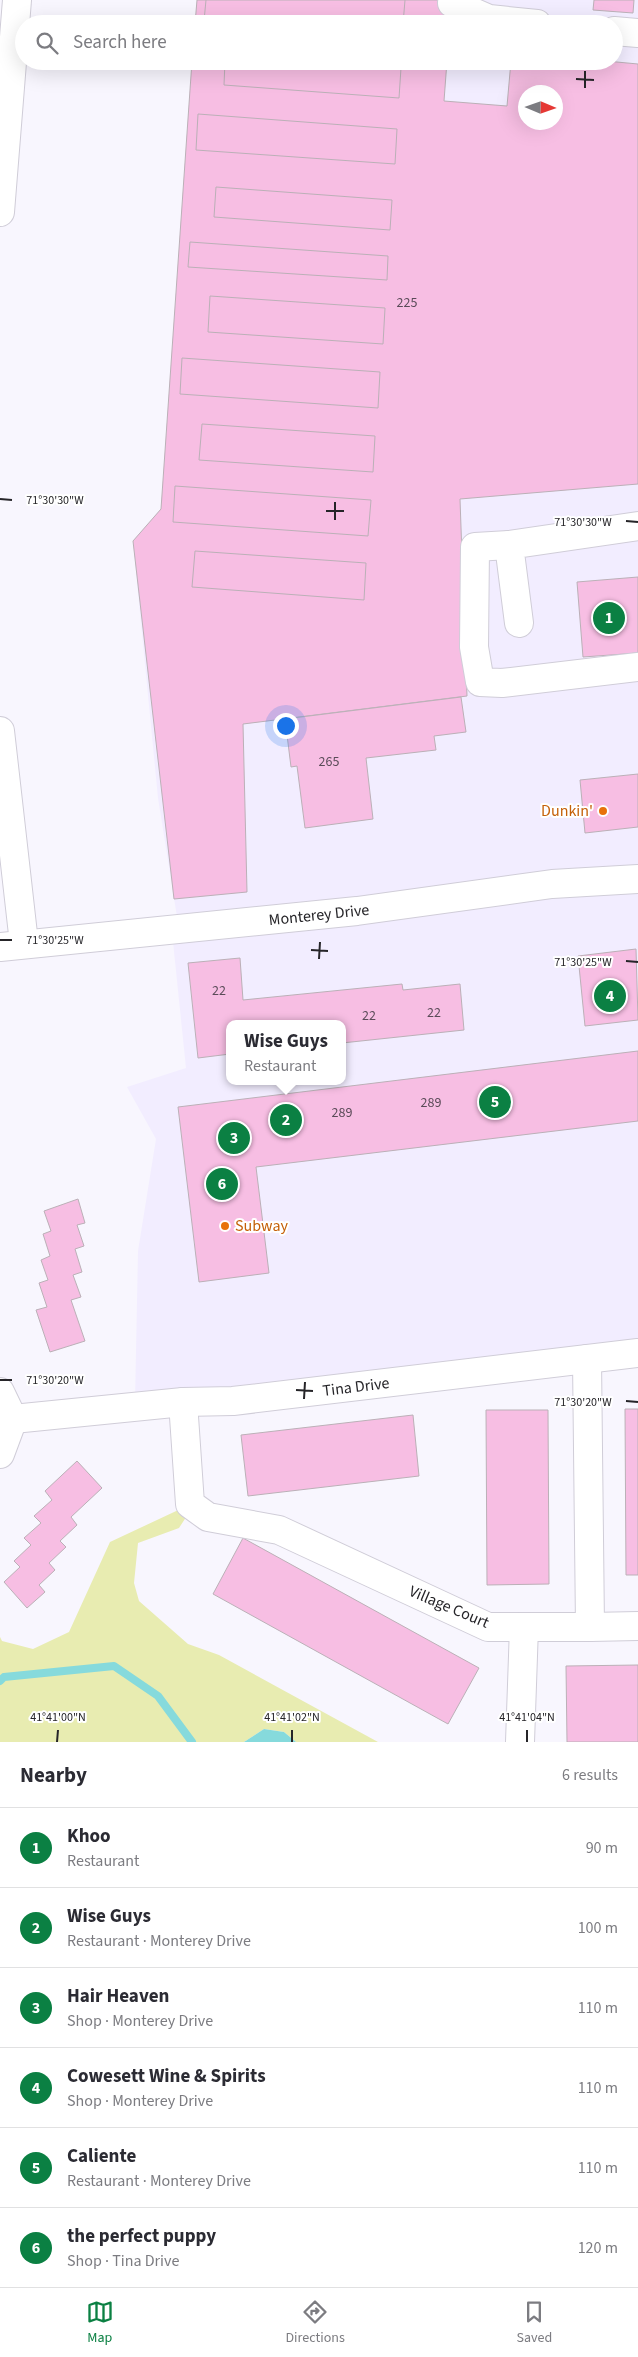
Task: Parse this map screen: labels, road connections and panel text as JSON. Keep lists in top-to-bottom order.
{
  "streets": {
    "street": ["Monterey Drive", "Tina Drive", "Village Court"]
  },
  "crossings": [
    ["Tina Drive", "Village Court"]
  ],
  "places": ["Dunkin'", "Subway"],
  "house_numbers": [
    "225",
    "265",
    "22",
    "22",
    "22",
    "289",
    "289"
  ],
  "north": "right",
  "page": {
    "search": "Search here",
    "pins": [
      "1",
      "4",
      "5",
      "2",
      "3",
      "6"
    ],
    "popup": ["Wise Guys", "Restaurant"],
    "heading": ["Nearby", "6 results"],
    "list": [
      {
        "mark": "1",
        "name": "Khoo",
        "note": "Restaurant",
        "value": "90 m"
      },
      {
        "mark": "2",
        "name": "Wise Guys",
        "note": "Restaurant · Monterey Drive",
        "value": "100 m"
      },
      {
        "mark": "3",
        "name": "Hair Heaven",
        "note": "Shop · Monterey Drive",
        "value": "110 m"
      },
      {
        "mark": "4",
        "name": "Cowesett Wine & Spirits",
        "note": "Shop · Monterey Drive",
        "value": "110 m"
      },
      {
        "mark": "5",
        "name": "Caliente",
        "note": "Restaurant · Monterey Drive",
        "value": "110 m"
      },
      {
        "mark": "6",
        "name": "the perfect puppy",
        "note": "Shop · Tina Drive",
        "value": "120 m"
      }
    ],
    "nav": ["Map", "Directions", "Saved"]
  },
  "coordinates": [
    "71°30'30\"W",
    "71°30'25\"W",
    "71°30'20\"W",
    "41°41'00\"N",
    "41°41'02\"N",
    "41°41'04\"N"
  ]
}
